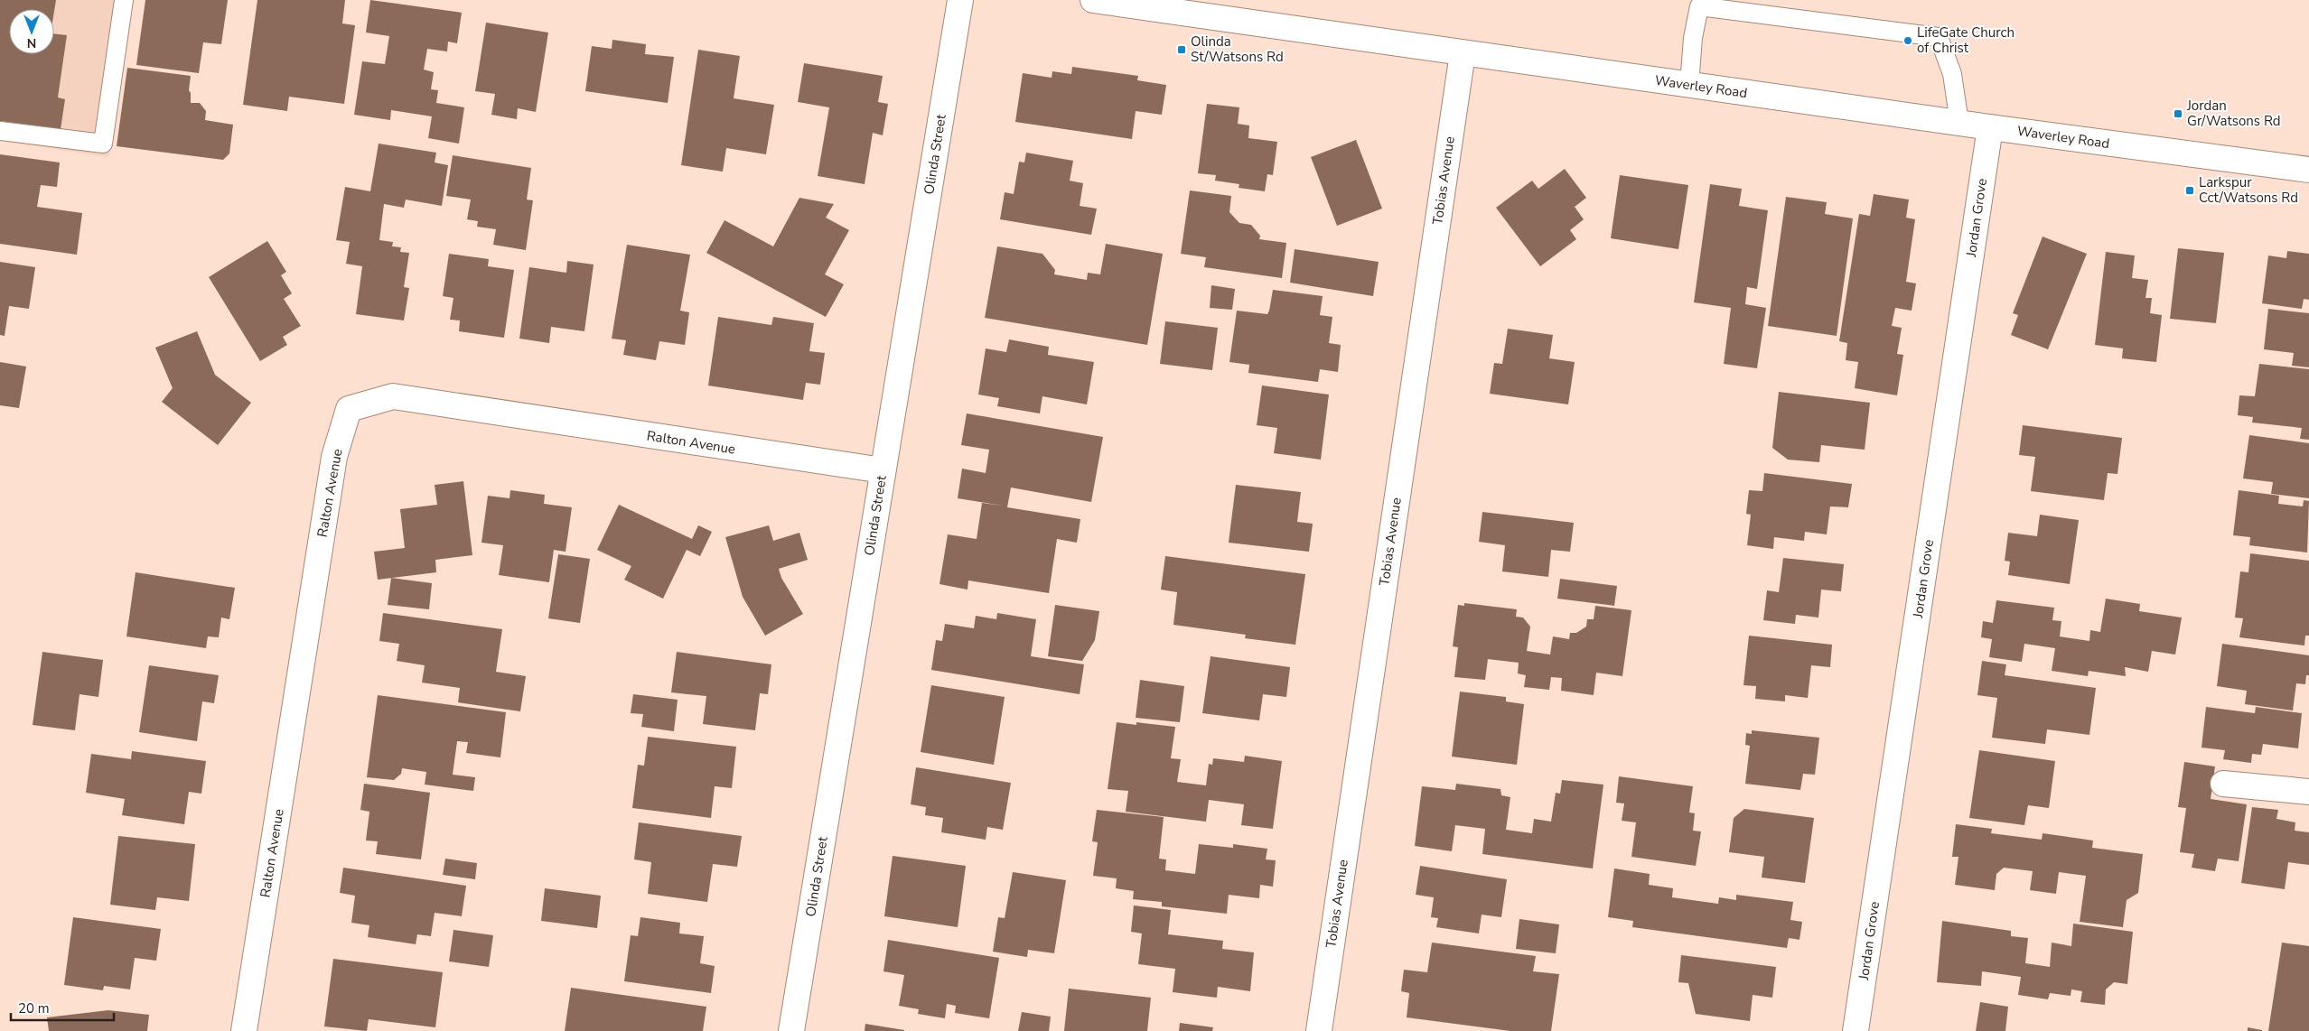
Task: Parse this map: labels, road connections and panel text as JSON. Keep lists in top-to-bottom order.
{
  "streets": {
    "street": [
      "Waverley Road",
      "Olinda Street",
      "Tobias Avenue",
      "Jordan Grove",
      "Ralton Avenue"
    ]
  },
  "crossings": [
    ["Waverley Road", "Tobias Avenue"],
    ["Waverley Road", "Jordan Grove"],
    ["Olinda Street", "Ralton Avenue"]
  ],
  "places": {
    "other": ["LifeGate Church of Christ"],
    "transit": ["Olinda St/Watsons Rd", "Jordan Gr/Watsons Rd", "Larkspur Cct/Watsons Rd"]
  },
  "scale_bar": "20 m",
  "north": "bottom"
}
